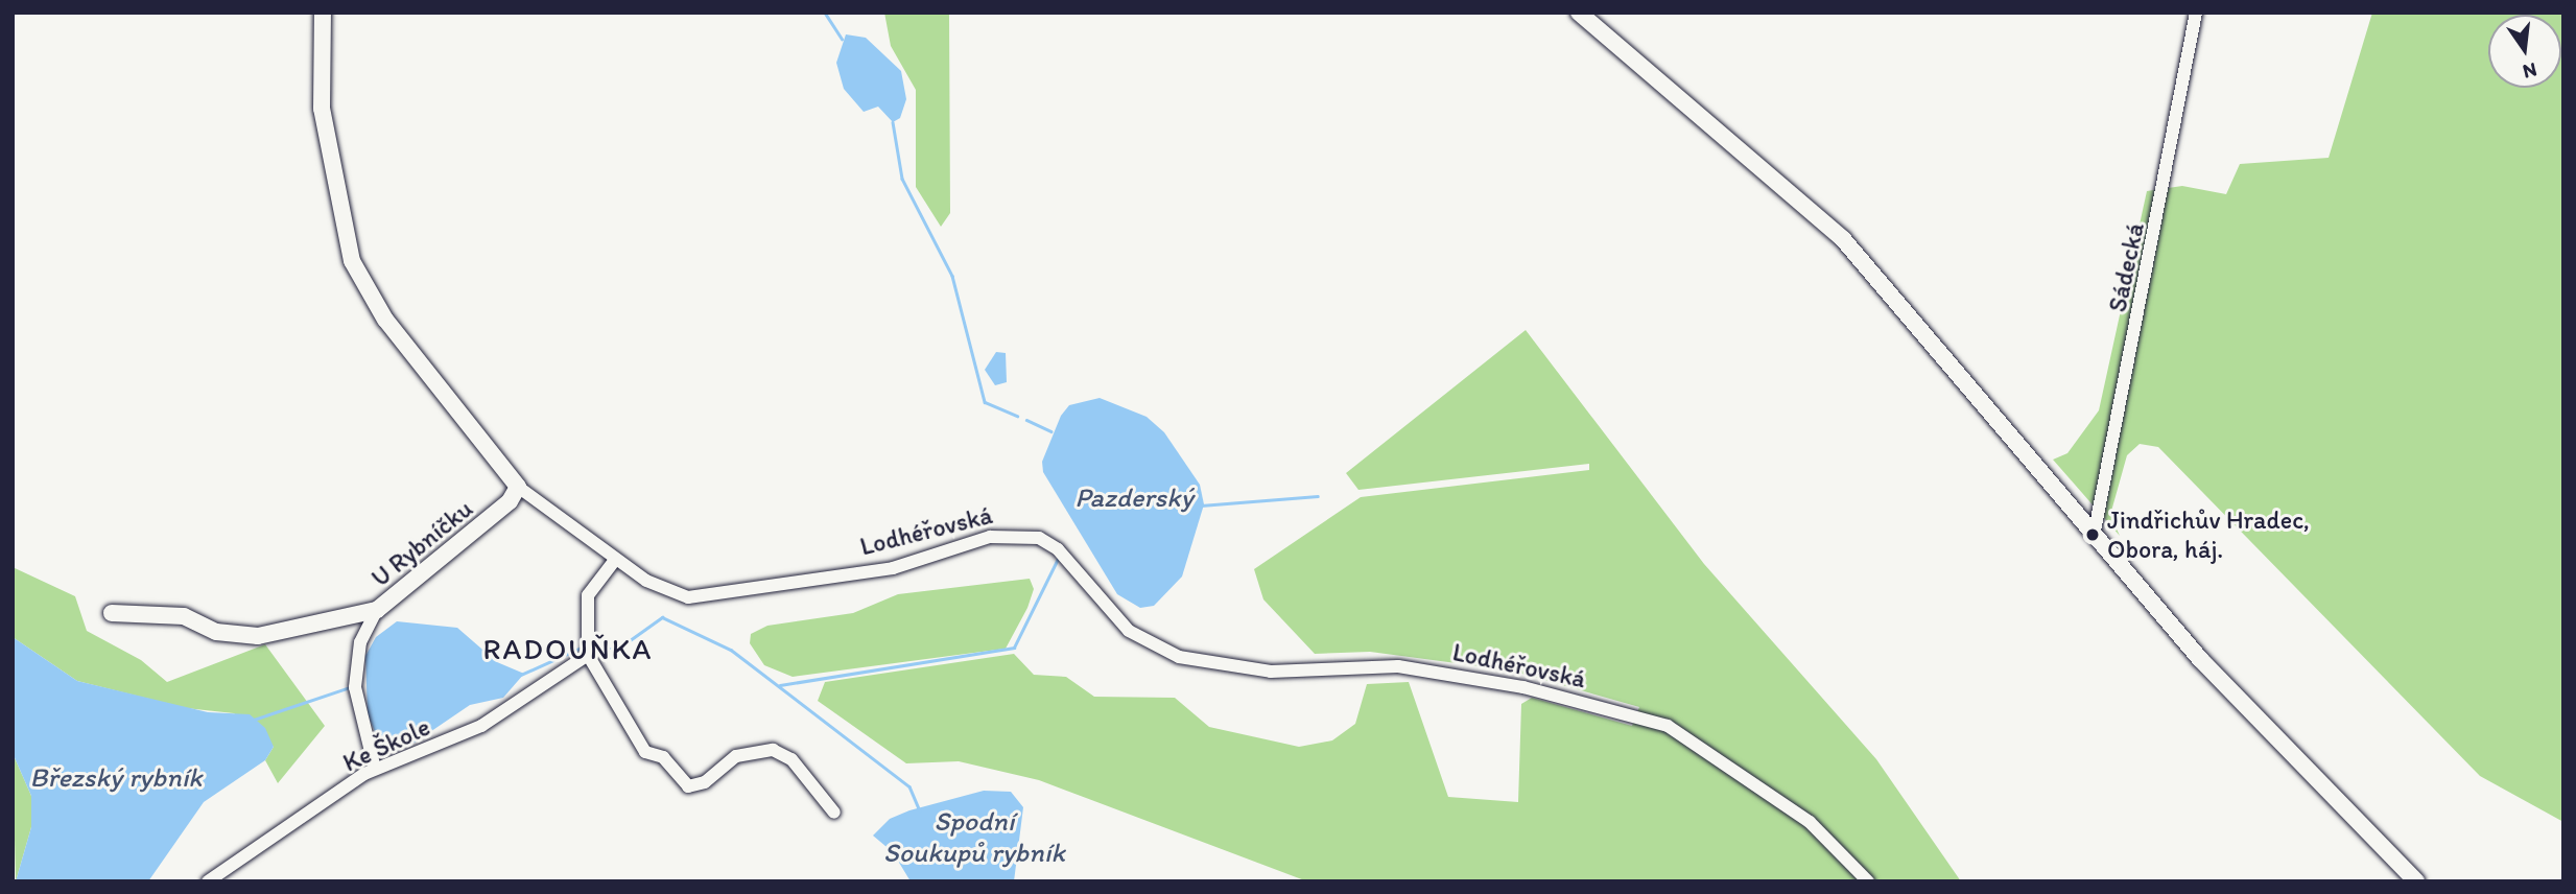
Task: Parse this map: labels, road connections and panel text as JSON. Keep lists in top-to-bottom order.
{
  "streets": {
    "main road": ["Lodhéřovská", "U Rybníčku"],
    "street": ["Sádecká", "Ke Škole"]
  },
  "crossings": [
    ["Lodhéřovská", "U Rybníčku"],
    ["U Rybníčku", "Ke Škole"]
  ],
  "districts": ["RADOUŇKA"],
  "water": ["Pazderský", "Březský rybník", "Spodní Soukupů rybník"],
  "places": ["Jindřichův Hradec, Obora, háj."],
  "north": "bottom"
}
